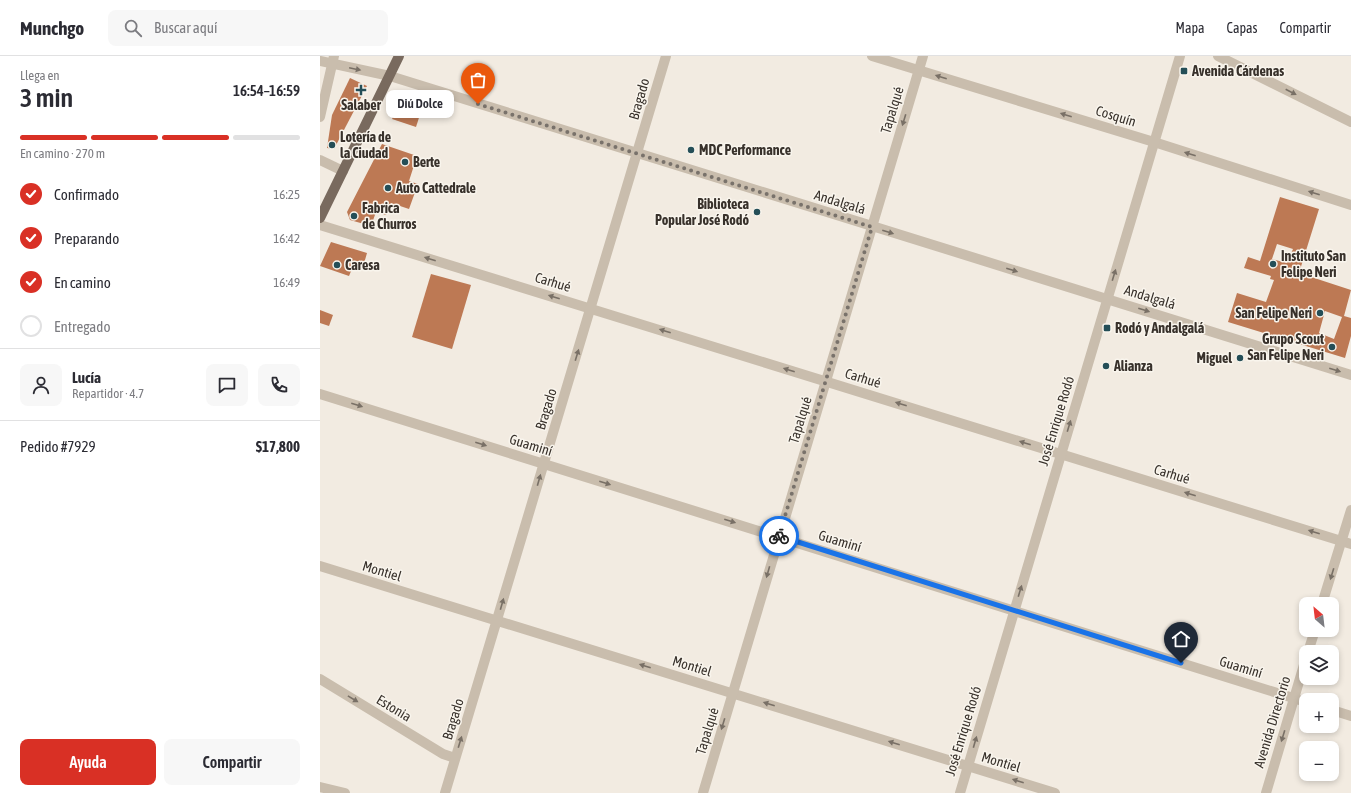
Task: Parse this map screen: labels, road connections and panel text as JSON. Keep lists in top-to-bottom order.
{
  "streets": {
    "street": [
      "Bragado",
      "Tapalqué",
      "Cosquín",
      "Andalgalá",
      "Carhué",
      "José Enrique Rodó",
      "Guaminí",
      "Montiel",
      "Estonia",
      "Avenida Directorio"
    ]
  },
  "crossings": [
    ["Bragado", "Andalgalá"],
    ["Bragado", "Carhué"],
    ["Bragado", "Guaminí"],
    ["Bragado", "Montiel"],
    ["Bragado", "Estonia"],
    ["Tapalqué", "Cosquín"],
    ["Tapalqué", "Andalgalá"],
    ["Tapalqué", "Carhué"],
    ["Tapalqué", "Guaminí"],
    ["Tapalqué", "Montiel"],
    ["Cosquín", "José Enrique Rodó"],
    ["Andalgalá", "José Enrique Rodó"],
    ["Carhué", "José Enrique Rodó"],
    ["José Enrique Rodó", "Guaminí"],
    ["José Enrique Rodó", "Montiel"],
    ["Guaminí", "Avenida Directorio"]
  ],
  "one_way": [
    "Bragado",
    "Tapalqué",
    "Cosquín",
    "Andalgalá",
    "Carhué",
    "José Enrique Rodó",
    "Guaminí",
    "Montiel",
    "Estonia",
    "Avenida Directorio"
  ],
  "places": {
    "transit": ["Avenida Cárdenas", "Rodó y Andalgalá"],
    "health": ["Salaber"],
    "other": [
      "Diú Dolce",
      "Lotería de la Ciudad",
      "MDC Performance",
      "Berte",
      "Auto Cattedrale",
      "Biblioteca Popular José Rodó",
      "Fabrica de Churros",
      "Instituto San Felipe Neri",
      "Caresa",
      "San Felipe Neri",
      "Grupo Scout San Felipe Neri",
      "Miguel",
      "Alianza"
    ]
  },
  "north": "top left",
  "page": {
    "header": "Munchgo",
    "search": "Buscar aquí",
    "nav": ["Mapa", "Capas", "Compartir"],
    "heading": ["3 min", "Llega en", "16:54–16:59"],
    "panel": [
      "Lucía",
      "Repartidor · 4.7",
      "Pedido #7929",
      "$17,800"
    ],
    "bubble": "Diú Dolce",
    "bar": "En camino · 270 m",
    "list": [
      ["Confirmado", "16:25"],
      ["Preparando", "16:42"],
      ["En camino", "16:49"],
      "Entregado"
    ],
    "map_buttons": ["+", "−"],
    "buttons": ["Ayuda", "Compartir"]
  }
}
